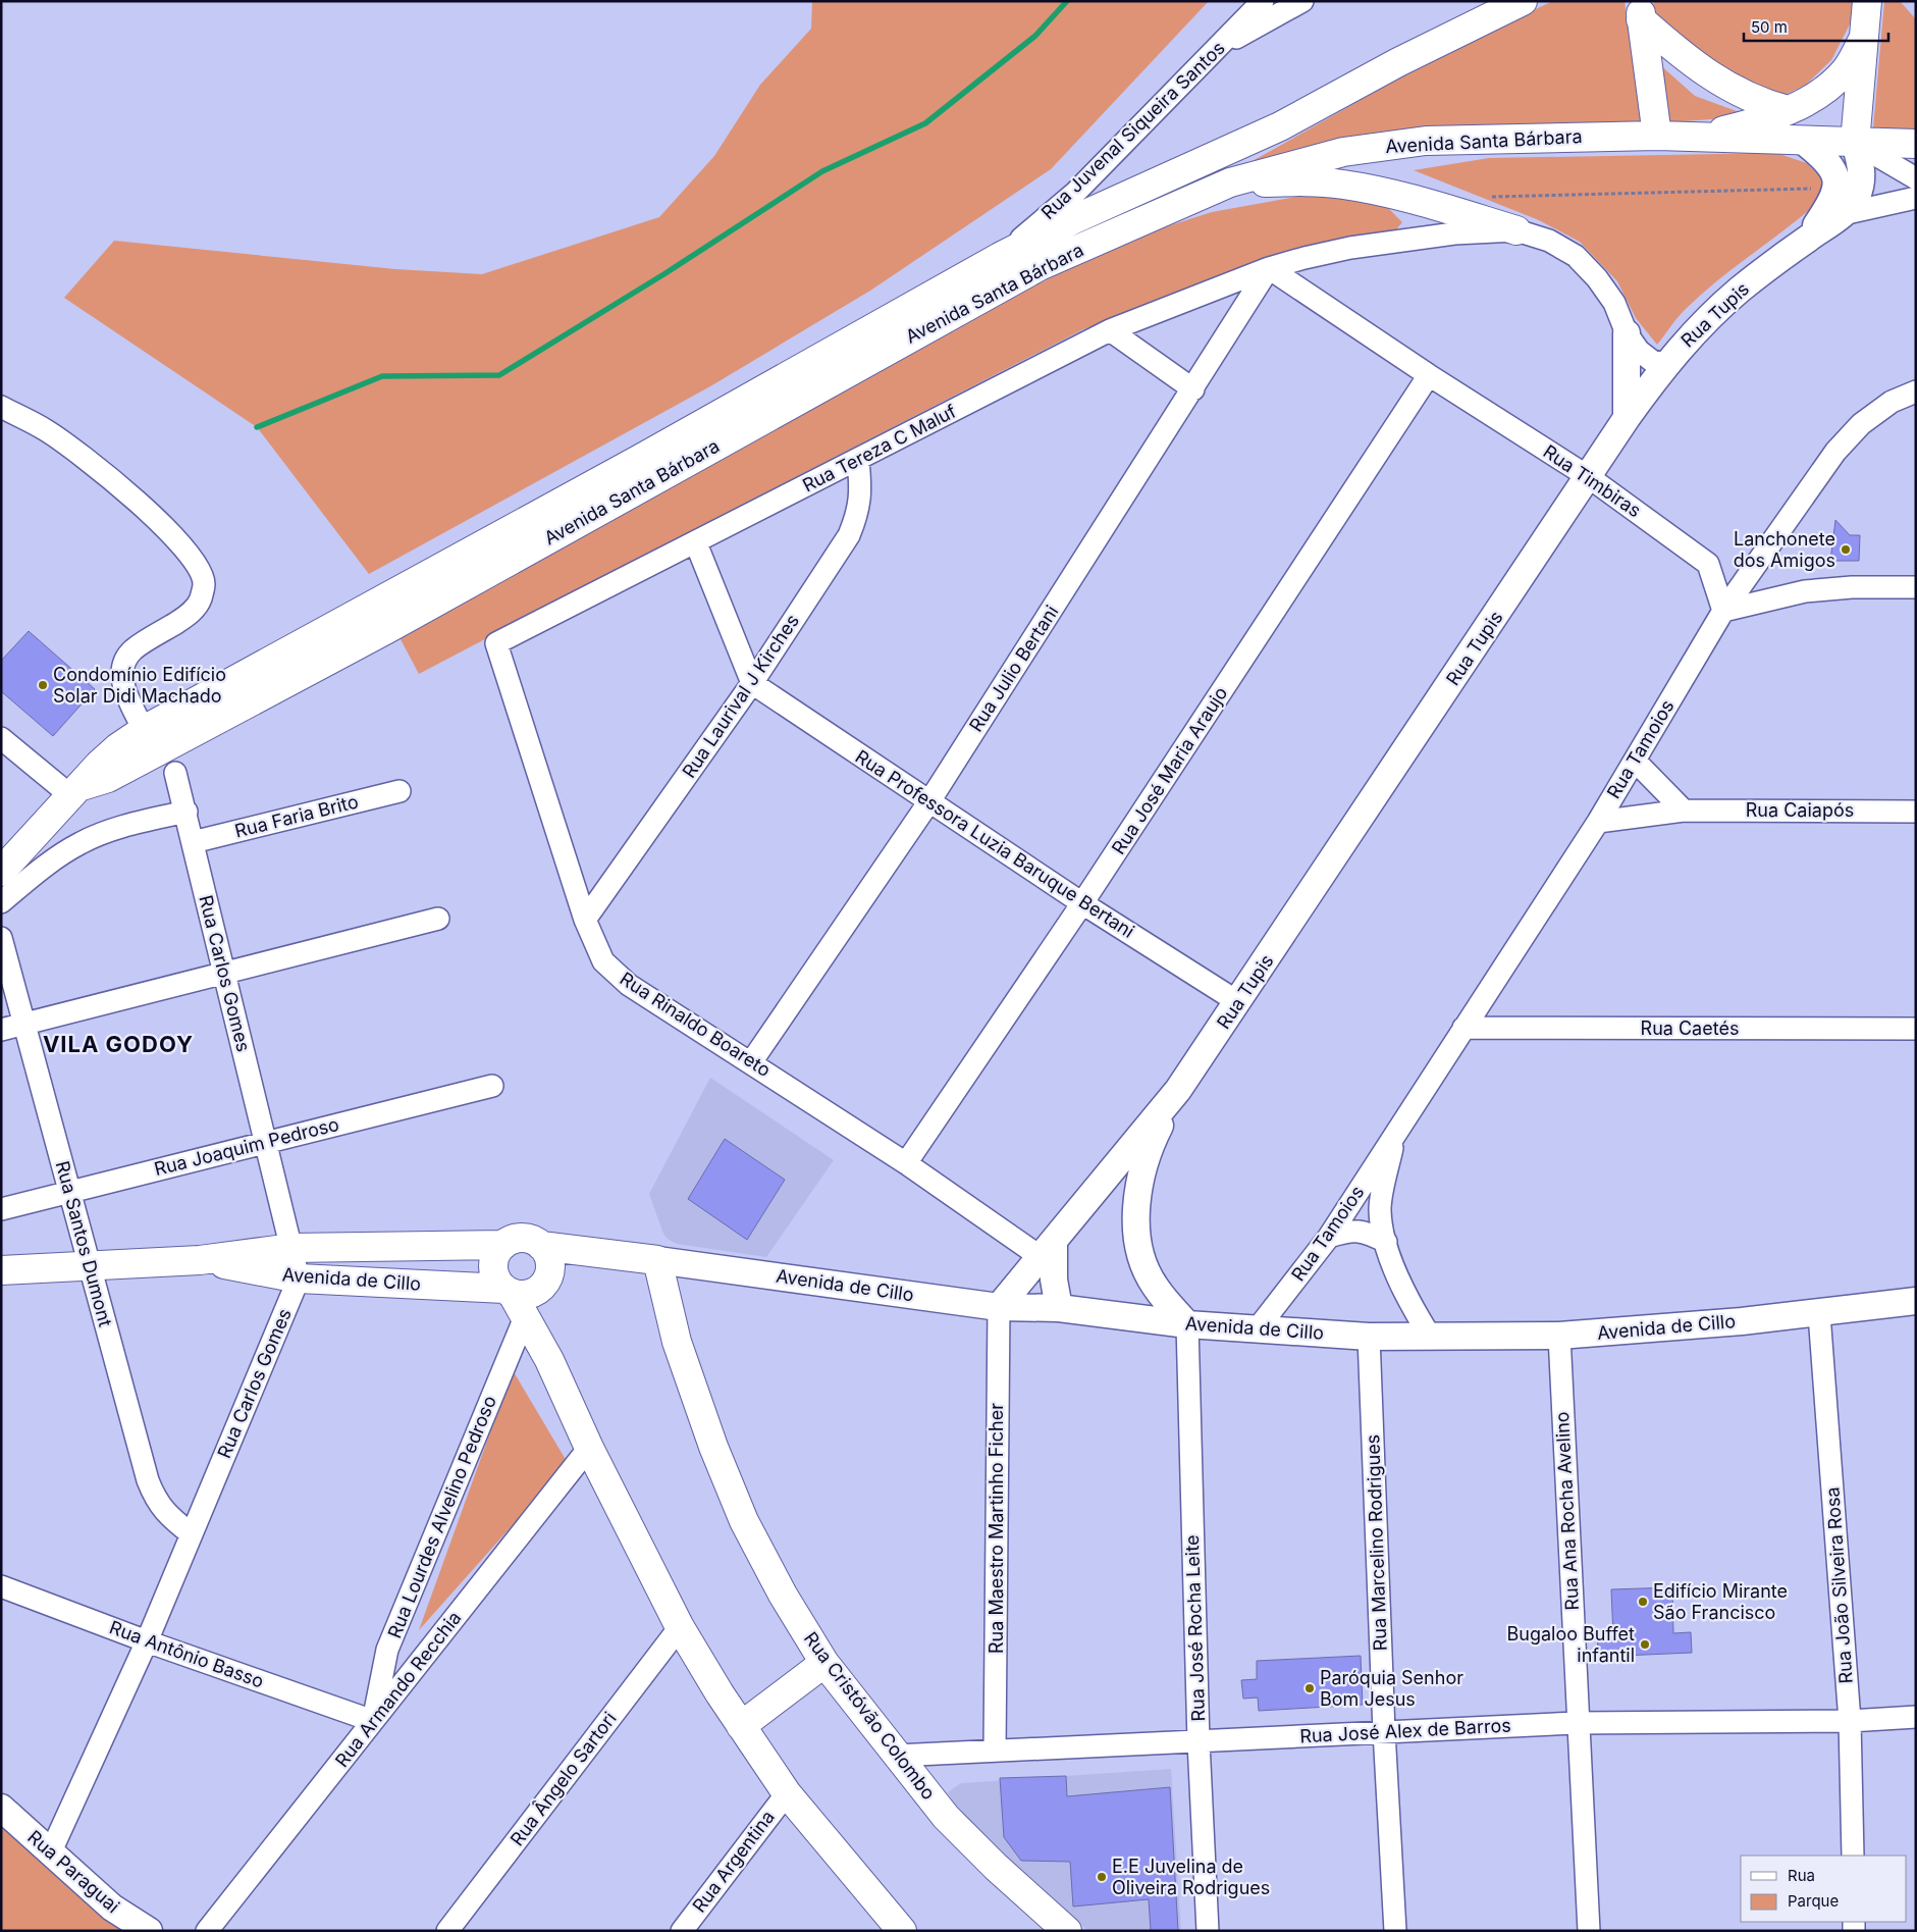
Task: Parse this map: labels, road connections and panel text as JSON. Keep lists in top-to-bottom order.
{
  "streets": {
    "main road": ["Avenida Santa Bárbara", "Avenida de Cillo", "Rua Cristóvão Colombo"],
    "street": [
      "Rua Juvenal Siqueira Santos",
      "Rua Tupis",
      "Rua Tereza C Maluf",
      "Rua Timbiras",
      "Rua Julio Bertani",
      "Rua Laurival J Kirches",
      "Rua Tamoios",
      "Rua José Maria Araujo",
      "Rua Caiapós",
      "Rua Faria Brito",
      "Rua Professora Luzia Baruque Bertani",
      "Rua Carlos Gomes",
      "Rua Rinaldo Boareto",
      "Rua Caetés",
      "Rua Joaquim Pedroso",
      "Rua Santos Dumont",
      "Rua Ana Rocha Avelino",
      "Rua Lourdes Alvelino Pedroso",
      "Rua Maestro Martinho Ficher",
      "Rua Marcelino Rodrigues",
      "Rua João Silveira Rosa",
      "Rua José Rocha Leite",
      "Rua Antônio Basso",
      "Rua Armando Recchia",
      "Rua José Alex de Barros",
      "Rua Ângelo Sartori",
      "Rua Argentina",
      "Rua Paraguai"
    ]
  },
  "crossings": [
    ["Rua Juvenal Siqueira Santos", "Avenida Santa Bárbara"],
    ["Avenida Santa Bárbara", "Rua Tupis"],
    ["Rua Tupis", "Rua Timbiras"],
    ["Rua Tupis", "Rua Professora Luzia Baruque Bertani"],
    ["Rua Tupis", "Rua Rinaldo Boareto"],
    ["Rua Tupis", "Avenida de Cillo"],
    ["Rua Tupis", "Rua Maestro Martinho Ficher"],
    ["Rua Tupis", "Rua José Rocha Leite"],
    ["Rua Tereza C Maluf", "Rua Timbiras"],
    ["Rua Tereza C Maluf", "Rua Julio Bertani"],
    ["Rua Tereza C Maluf", "Rua Laurival J Kirches"],
    ["Rua Tereza C Maluf", "Rua Rinaldo Boareto"],
    ["Rua Timbiras", "Rua Julio Bertani"],
    ["Rua Timbiras", "Rua Tamoios"],
    ["Rua Timbiras", "Rua José Maria Araujo"],
    ["Rua Julio Bertani", "Rua Professora Luzia Baruque Bertani"],
    ["Rua Julio Bertani", "Rua Rinaldo Boareto"],
    ["Rua Laurival J Kirches", "Rua Professora Luzia Baruque Bertani"],
    ["Rua Laurival J Kirches", "Rua Rinaldo Boareto"],
    ["Rua Tamoios", "Rua Caiapós"],
    ["Rua Tamoios", "Rua Caetés"],
    ["Rua Tamoios", "Avenida de Cillo"],
    ["Rua José Maria Araujo", "Rua Professora Luzia Baruque Bertani"],
    ["Rua José Maria Araujo", "Rua Rinaldo Boareto"],
    ["Rua Faria Brito", "Rua Carlos Gomes"],
    ["Rua Carlos Gomes", "Rua Joaquim Pedroso"],
    ["Rua Carlos Gomes", "Rua Santos Dumont"],
    ["Rua Carlos Gomes", "Avenida de Cillo"],
    ["Rua Carlos Gomes", "Rua Antônio Basso"],
    ["Rua Carlos Gomes", "Rua Paraguai"],
    ["Rua Joaquim Pedroso", "Rua Santos Dumont"],
    ["Rua Santos Dumont", "Avenida de Cillo"],
    ["Avenida de Cillo", "Rua Ana Rocha Avelino"],
    ["Avenida de Cillo", "Rua Maestro Martinho Ficher"],
    ["Avenida de Cillo", "Rua Marcelino Rodrigues"],
    ["Avenida de Cillo", "Rua João Silveira Rosa"],
    ["Avenida de Cillo", "Rua José Rocha Leite"],
    ["Avenida de Cillo", "Rua Cristóvão Colombo"],
    ["Rua Ana Rocha Avelino", "Rua José Alex de Barros"],
    ["Rua Lourdes Alvelino Pedroso", "Rua Antônio Basso"],
    ["Rua Lourdes Alvelino Pedroso", "Rua Armando Recchia"],
    ["Rua Maestro Martinho Ficher", "Rua José Alex de Barros"],
    ["Rua Marcelino Rodrigues", "Rua José Alex de Barros"],
    ["Rua João Silveira Rosa", "Rua José Alex de Barros"],
    ["Rua José Rocha Leite", "Rua José Alex de Barros"],
    ["Rua Antônio Basso", "Rua Armando Recchia"],
    ["Rua Cristóvão Colombo", "Rua José Alex de Barros"]
  ],
  "districts": ["VILA GODOY"],
  "places": [
    "Lanchonete dos Amigos",
    "Condomínio Edifício Solar Didi Machado",
    "Edifício Mirante São Francisco",
    "Bugaloo Buffet infantil",
    "Paróquia Senhor Bom Jesus",
    "E.E Juvelina de Oliveira Rodrigues"
  ],
  "legend": ["Rua", "Parque"],
  "scale_bar": "50 m"
}
